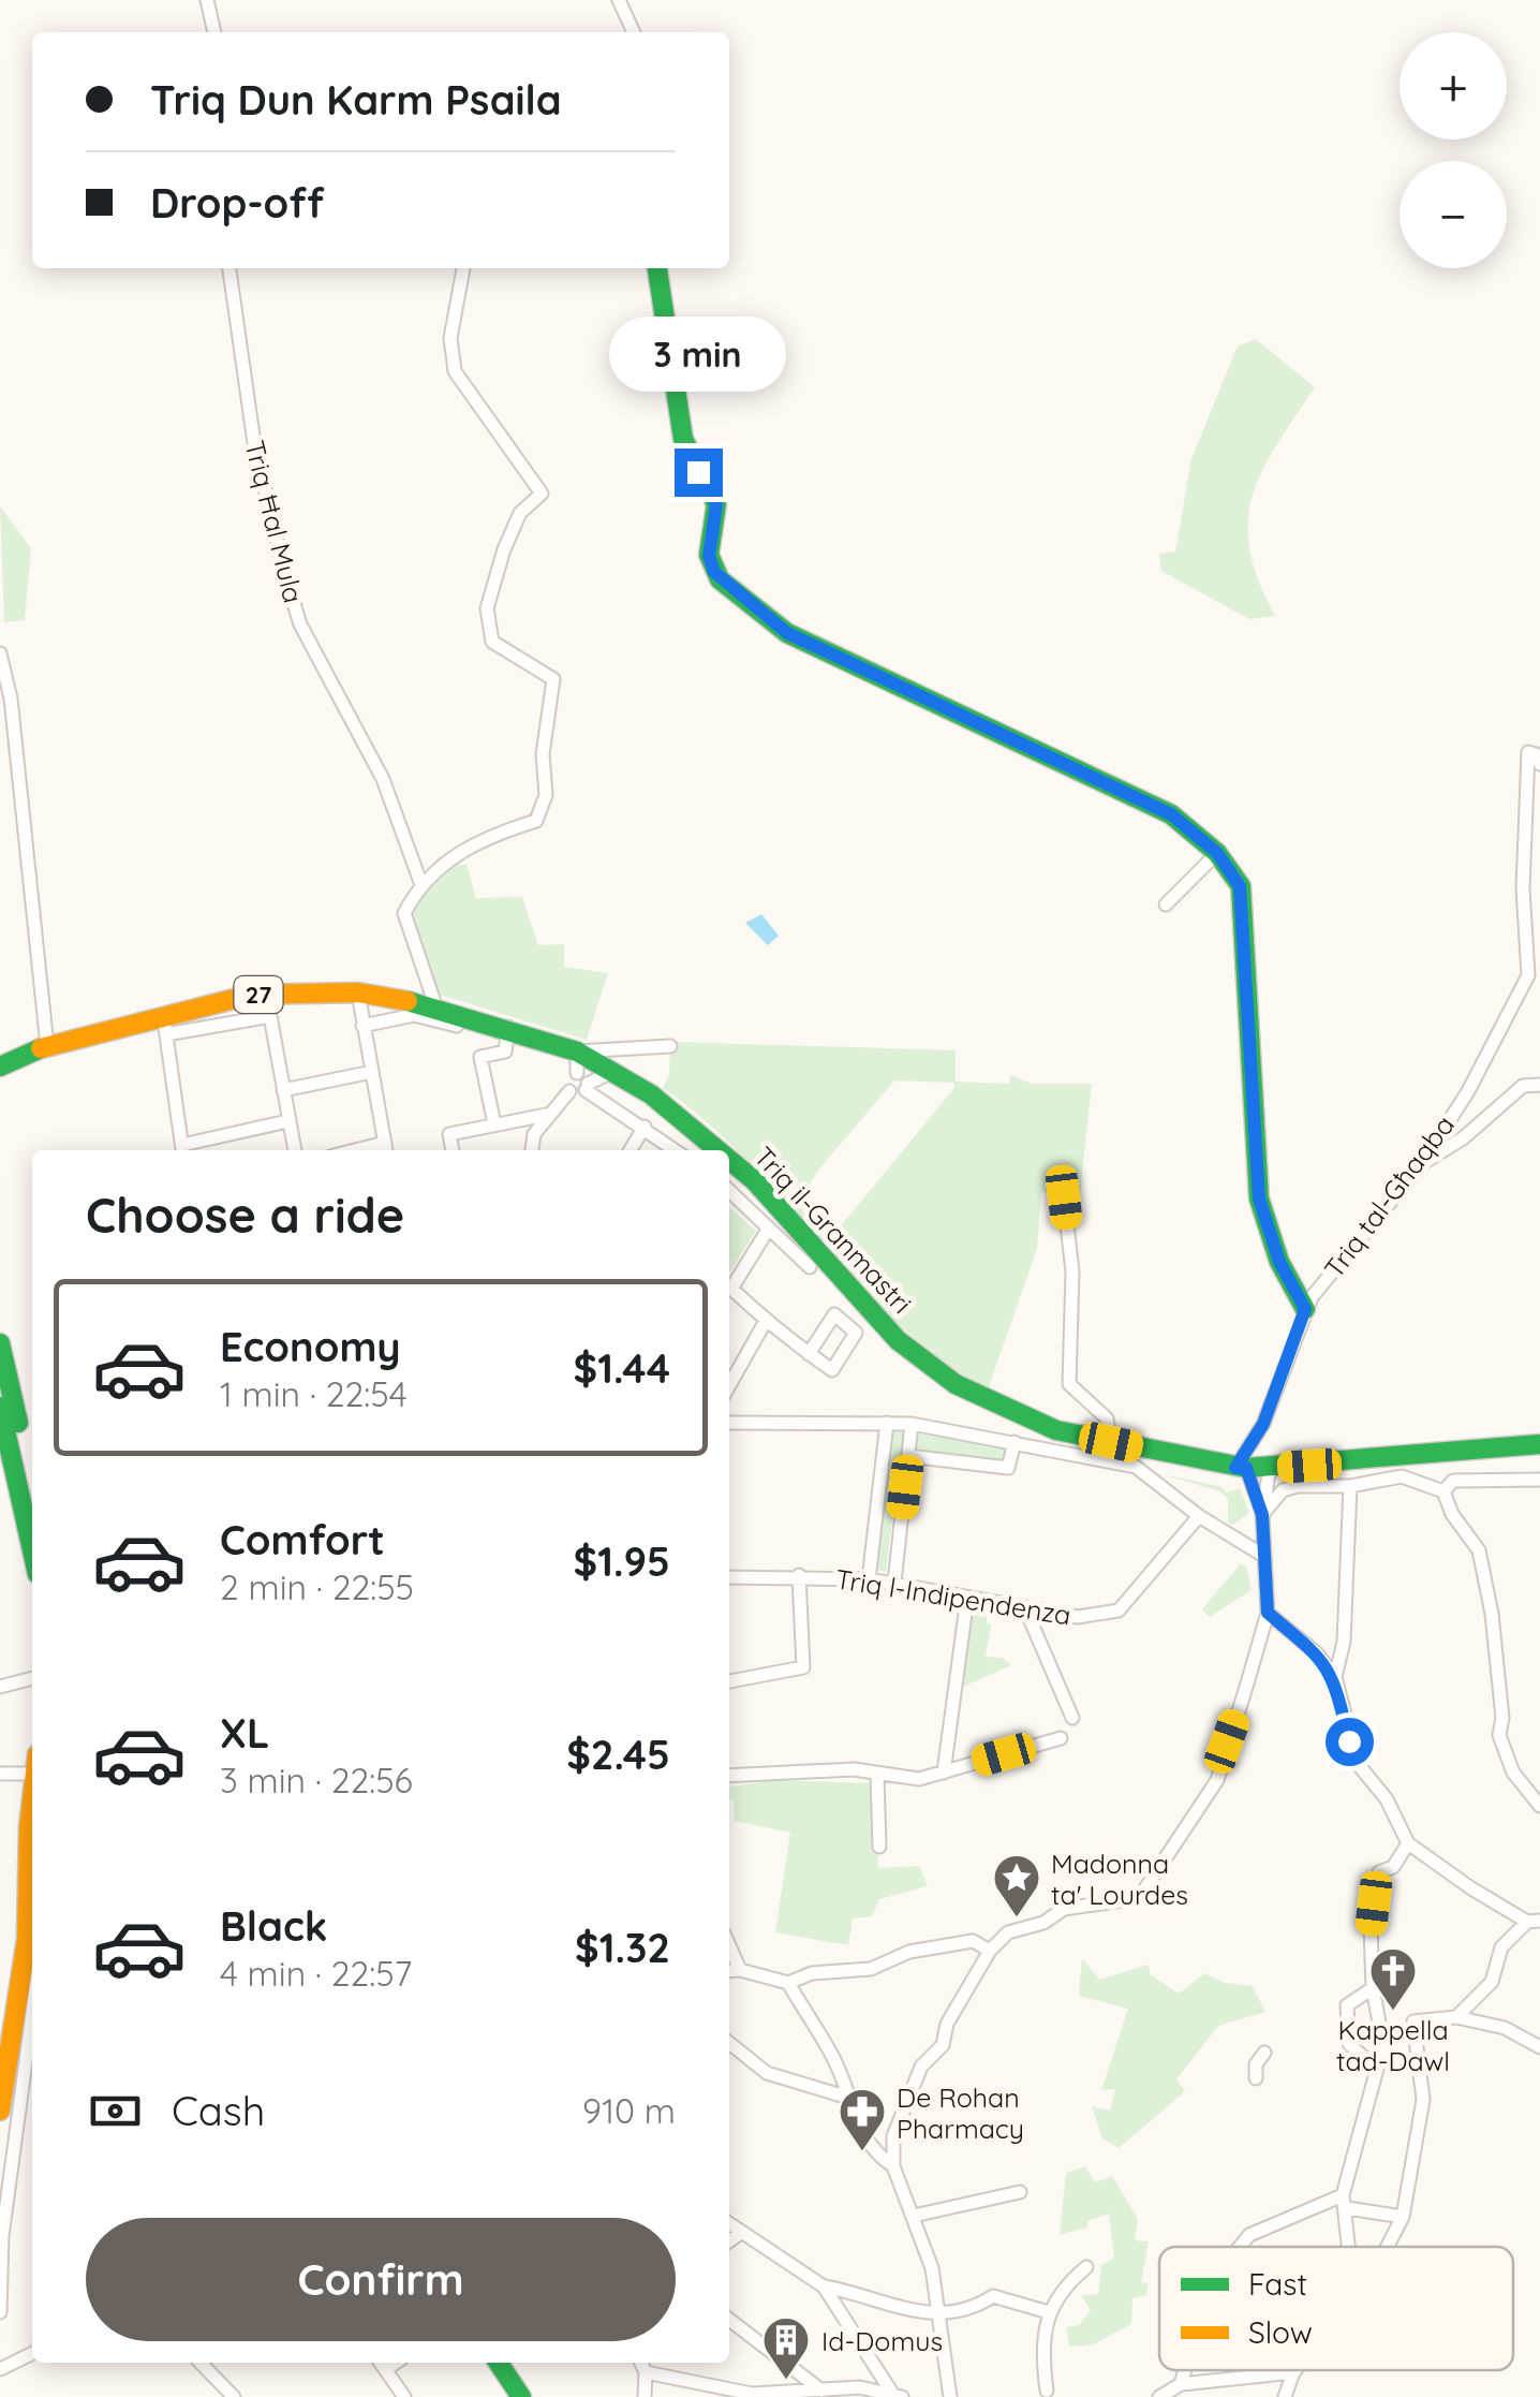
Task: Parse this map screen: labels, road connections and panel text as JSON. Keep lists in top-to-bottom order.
{
  "streets": {
    "main road": ["27", "Triq il-Granmastri"],
    "street": ["Triq Ħal Mula", "Triq tal-Għaqba", "Triq l-Indipendenza"]
  },
  "crossings": [
    ["27", "Triq il-Granmastri"],
    ["Triq tal-Għaqba", "Triq il-Granmastri"]
  ],
  "places": {
    "place": ["Madonna ta' Lourdes"],
    "church": ["Kappella tad-Dawl"],
    "pharmacy": ["De Rohan Pharmacy"],
    "building": ["Id-Domus"]
  },
  "legend": ["Fast", "Slow"],
  "page": {
    "map_buttons": ["+", "−"],
    "banner": ["Triq Dun Karm Psaila", "Drop-off"],
    "bubble": "3 min",
    "heading": "Choose a ride",
    "list": [
      {
        "name": "Economy",
        "note": "1 min · 22:54",
        "value": "$1.44"
      },
      {
        "name": "Comfort",
        "note": "2 min · 22:55",
        "value": "$1.95"
      },
      {
        "name": "XL",
        "note": "3 min · 22:56",
        "value": "$2.45"
      },
      {
        "name": "Black",
        "note": "4 min · 22:57",
        "value": "$1.32"
      }
    ],
    "pay": ["Cash", "910 m"],
    "buttons": "Confirm"
  }
}
